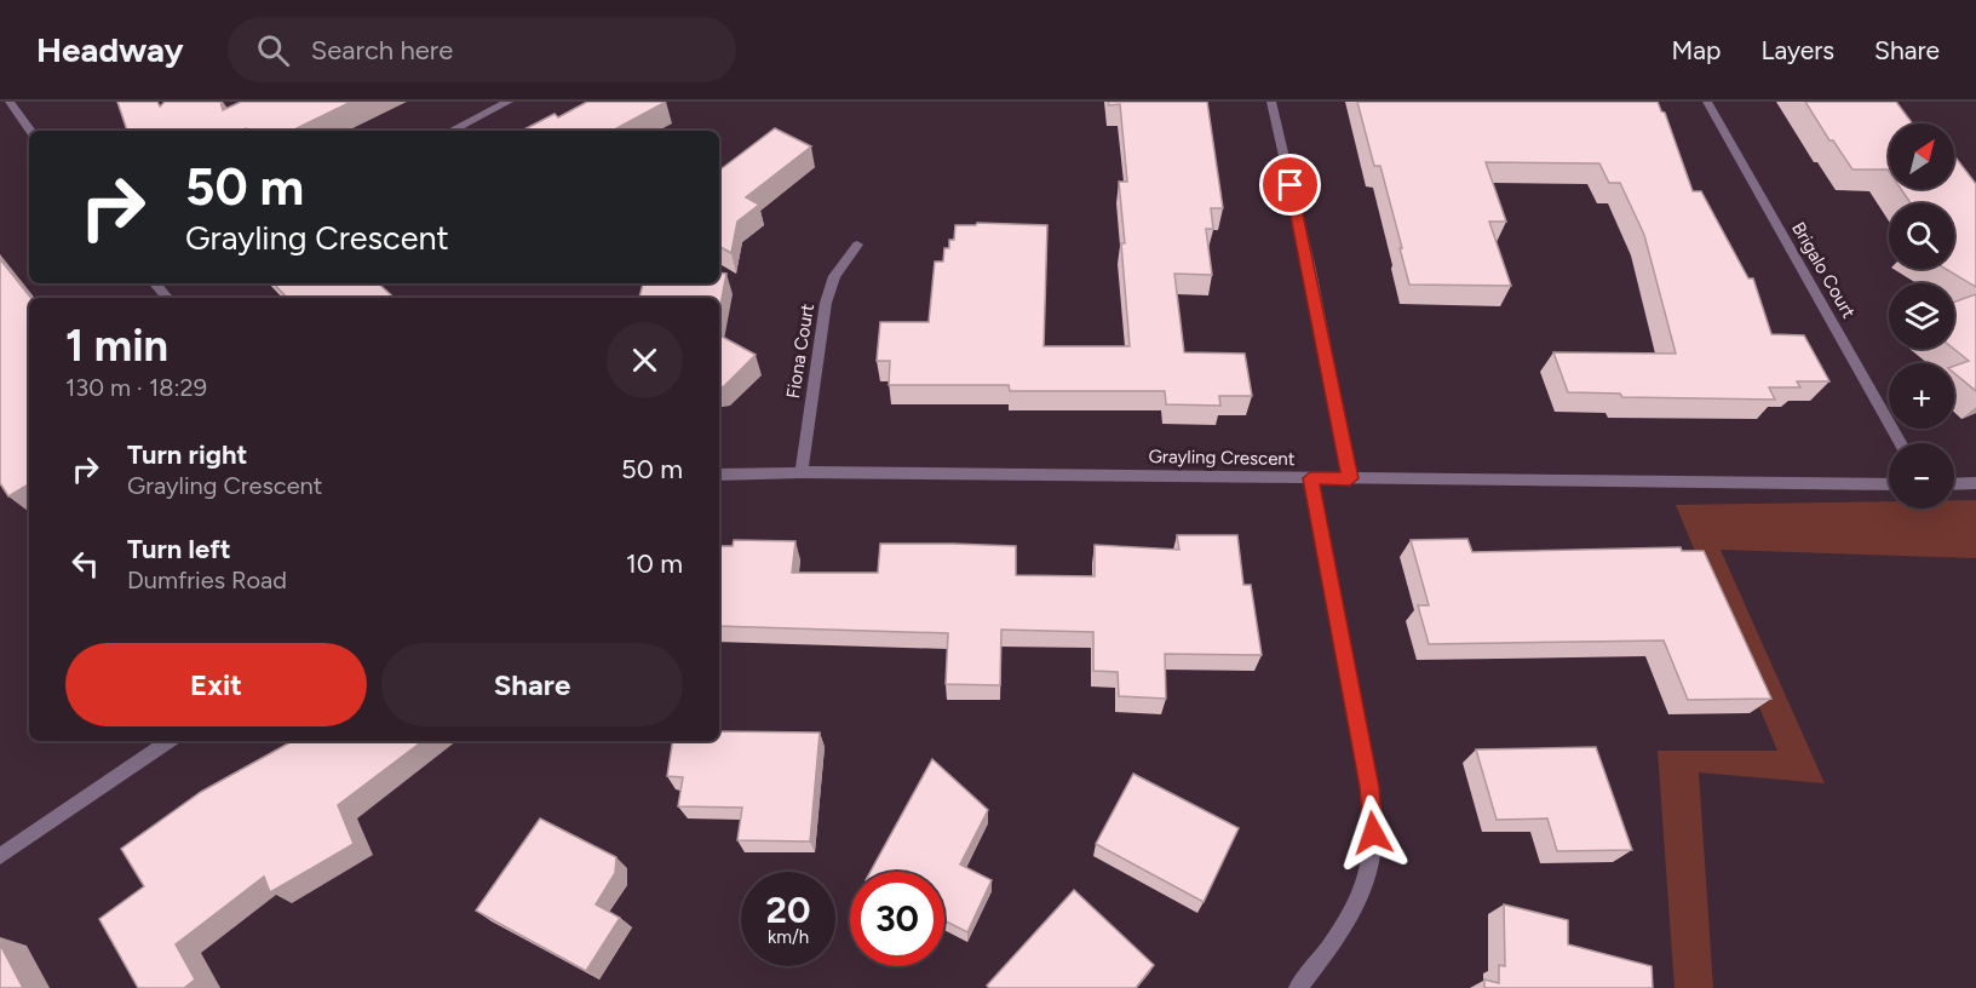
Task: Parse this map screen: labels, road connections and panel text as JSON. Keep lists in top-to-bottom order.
{
  "streets": {
    "street": ["Brigalo Court", "Fiona Court", "Grayling Crescent"]
  },
  "crossings": [
    ["Fiona Court", "Grayling Crescent"]
  ],
  "north": "top right",
  "page": {
    "header": "Headway",
    "search": "Search here",
    "nav": ["Map", "Layers", "Share"],
    "map_buttons": ["+", "−"],
    "turn": ["50 m", "Grayling Crescent"],
    "heading": ["1 min", "130 m · 18:29"],
    "list": [
      {
        "name": "Turn right",
        "note": "Grayling Crescent",
        "value": "50 m"
      },
      {
        "name": "Turn left",
        "note": "Dumfries Road",
        "value": "10 m"
      }
    ],
    "buttons": ["Exit", "Share"],
    "speed": "20 km/h",
    "limit": "30"
  }
}
